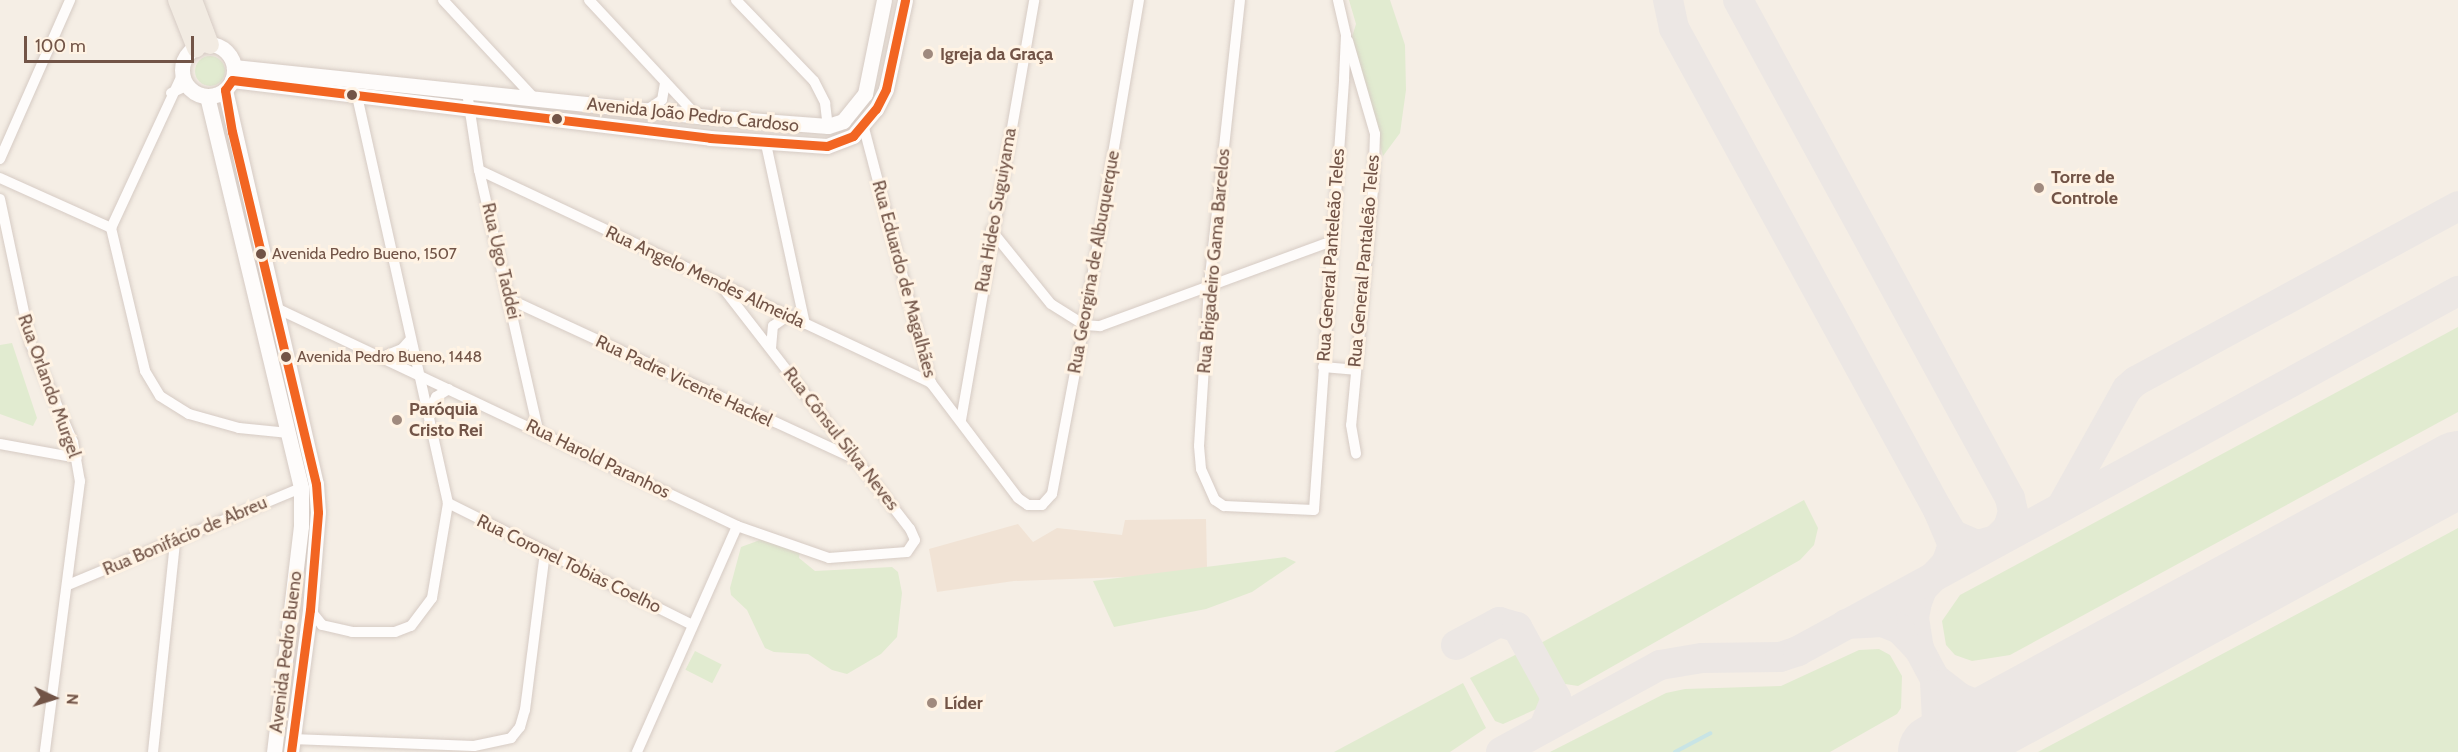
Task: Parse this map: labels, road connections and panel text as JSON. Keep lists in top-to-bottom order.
{
  "streets": {
    "main road": ["Avenida João Pedro Cardoso", "Avenida Pedro Bueno"],
    "street": [
      "Rua Hideo Suguiyama",
      "Rua General Panteleão Teles",
      "Rua Ugo Taddei",
      "Rua Brigadeiro Gama Barcelos",
      "Rua General Pantaleão Teles",
      "Rua Georgina de Albuquerque",
      "Rua Angelo Mendes Almeida",
      "Rua Eduardo de Magalhães",
      "Rua Padre Vicente Hackel",
      "Rua Orlando Murgel",
      "Rua Cônsul Silva Neves",
      "Rua Harold Paranhos",
      "Rua Bonifácio de Abreu",
      "Rua Coronel Tobias Coelho"
    ]
  },
  "crossings": [
    ["Avenida João Pedro Cardoso", "Rua Ugo Taddei"],
    ["Avenida João Pedro Cardoso", "Rua Eduardo de Magalhães"],
    ["Avenida João Pedro Cardoso", "Avenida Pedro Bueno"],
    ["Rua Hideo Suguiyama", "Rua Eduardo de Magalhães"],
    ["Rua General Panteleão Teles", "Rua Brigadeiro Gama Barcelos"],
    ["Rua General Panteleão Teles", "Rua General Pantaleão Teles"],
    ["Rua Ugo Taddei", "Rua Angelo Mendes Almeida"],
    ["Rua Ugo Taddei", "Rua Padre Vicente Hackel"],
    ["Rua Ugo Taddei", "Rua Harold Paranhos"],
    ["Rua Georgina de Albuquerque", "Rua Eduardo de Magalhães"],
    ["Rua Angelo Mendes Almeida", "Rua Eduardo de Magalhães"],
    ["Rua Angelo Mendes Almeida", "Rua Cônsul Silva Neves"],
    ["Rua Padre Vicente Hackel", "Rua Cônsul Silva Neves"],
    ["Rua Orlando Murgel", "Rua Bonifácio de Abreu"],
    ["Rua Cônsul Silva Neves", "Rua Harold Paranhos"],
    ["Rua Harold Paranhos", "Avenida Pedro Bueno"],
    ["Rua Bonifácio de Abreu", "Avenida Pedro Bueno"]
  ],
  "places": [
    "Igreja da Graça",
    "Torre de Controle",
    "Avenida Pedro Bueno, 1507",
    "Avenida Pedro Bueno, 1448",
    "Paróquia Cristo Rei",
    "Líder"
  ],
  "scale_bar": "100 m",
  "north": "right"
}
